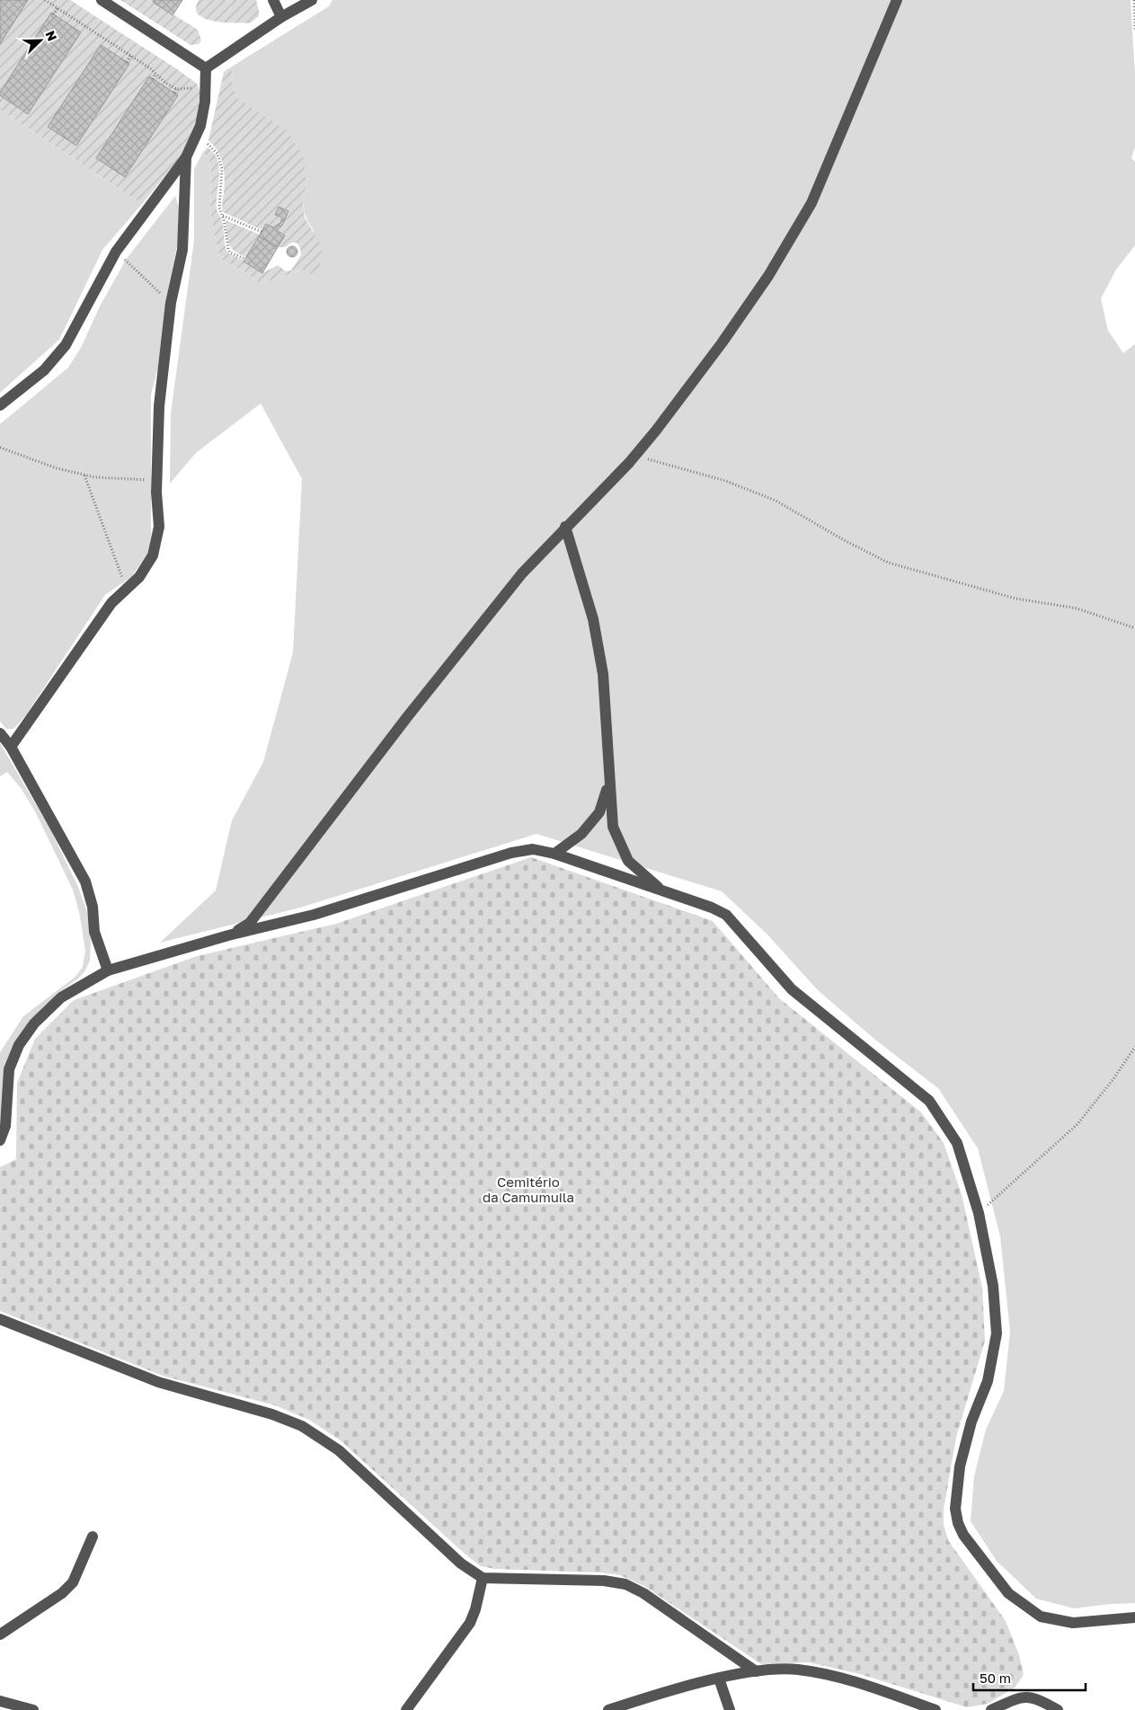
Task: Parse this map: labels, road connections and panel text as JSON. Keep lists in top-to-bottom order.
{
  "parks": ["Cemitério da Camumuila"],
  "scale_bar": "50 m",
  "north": "top right"
}
